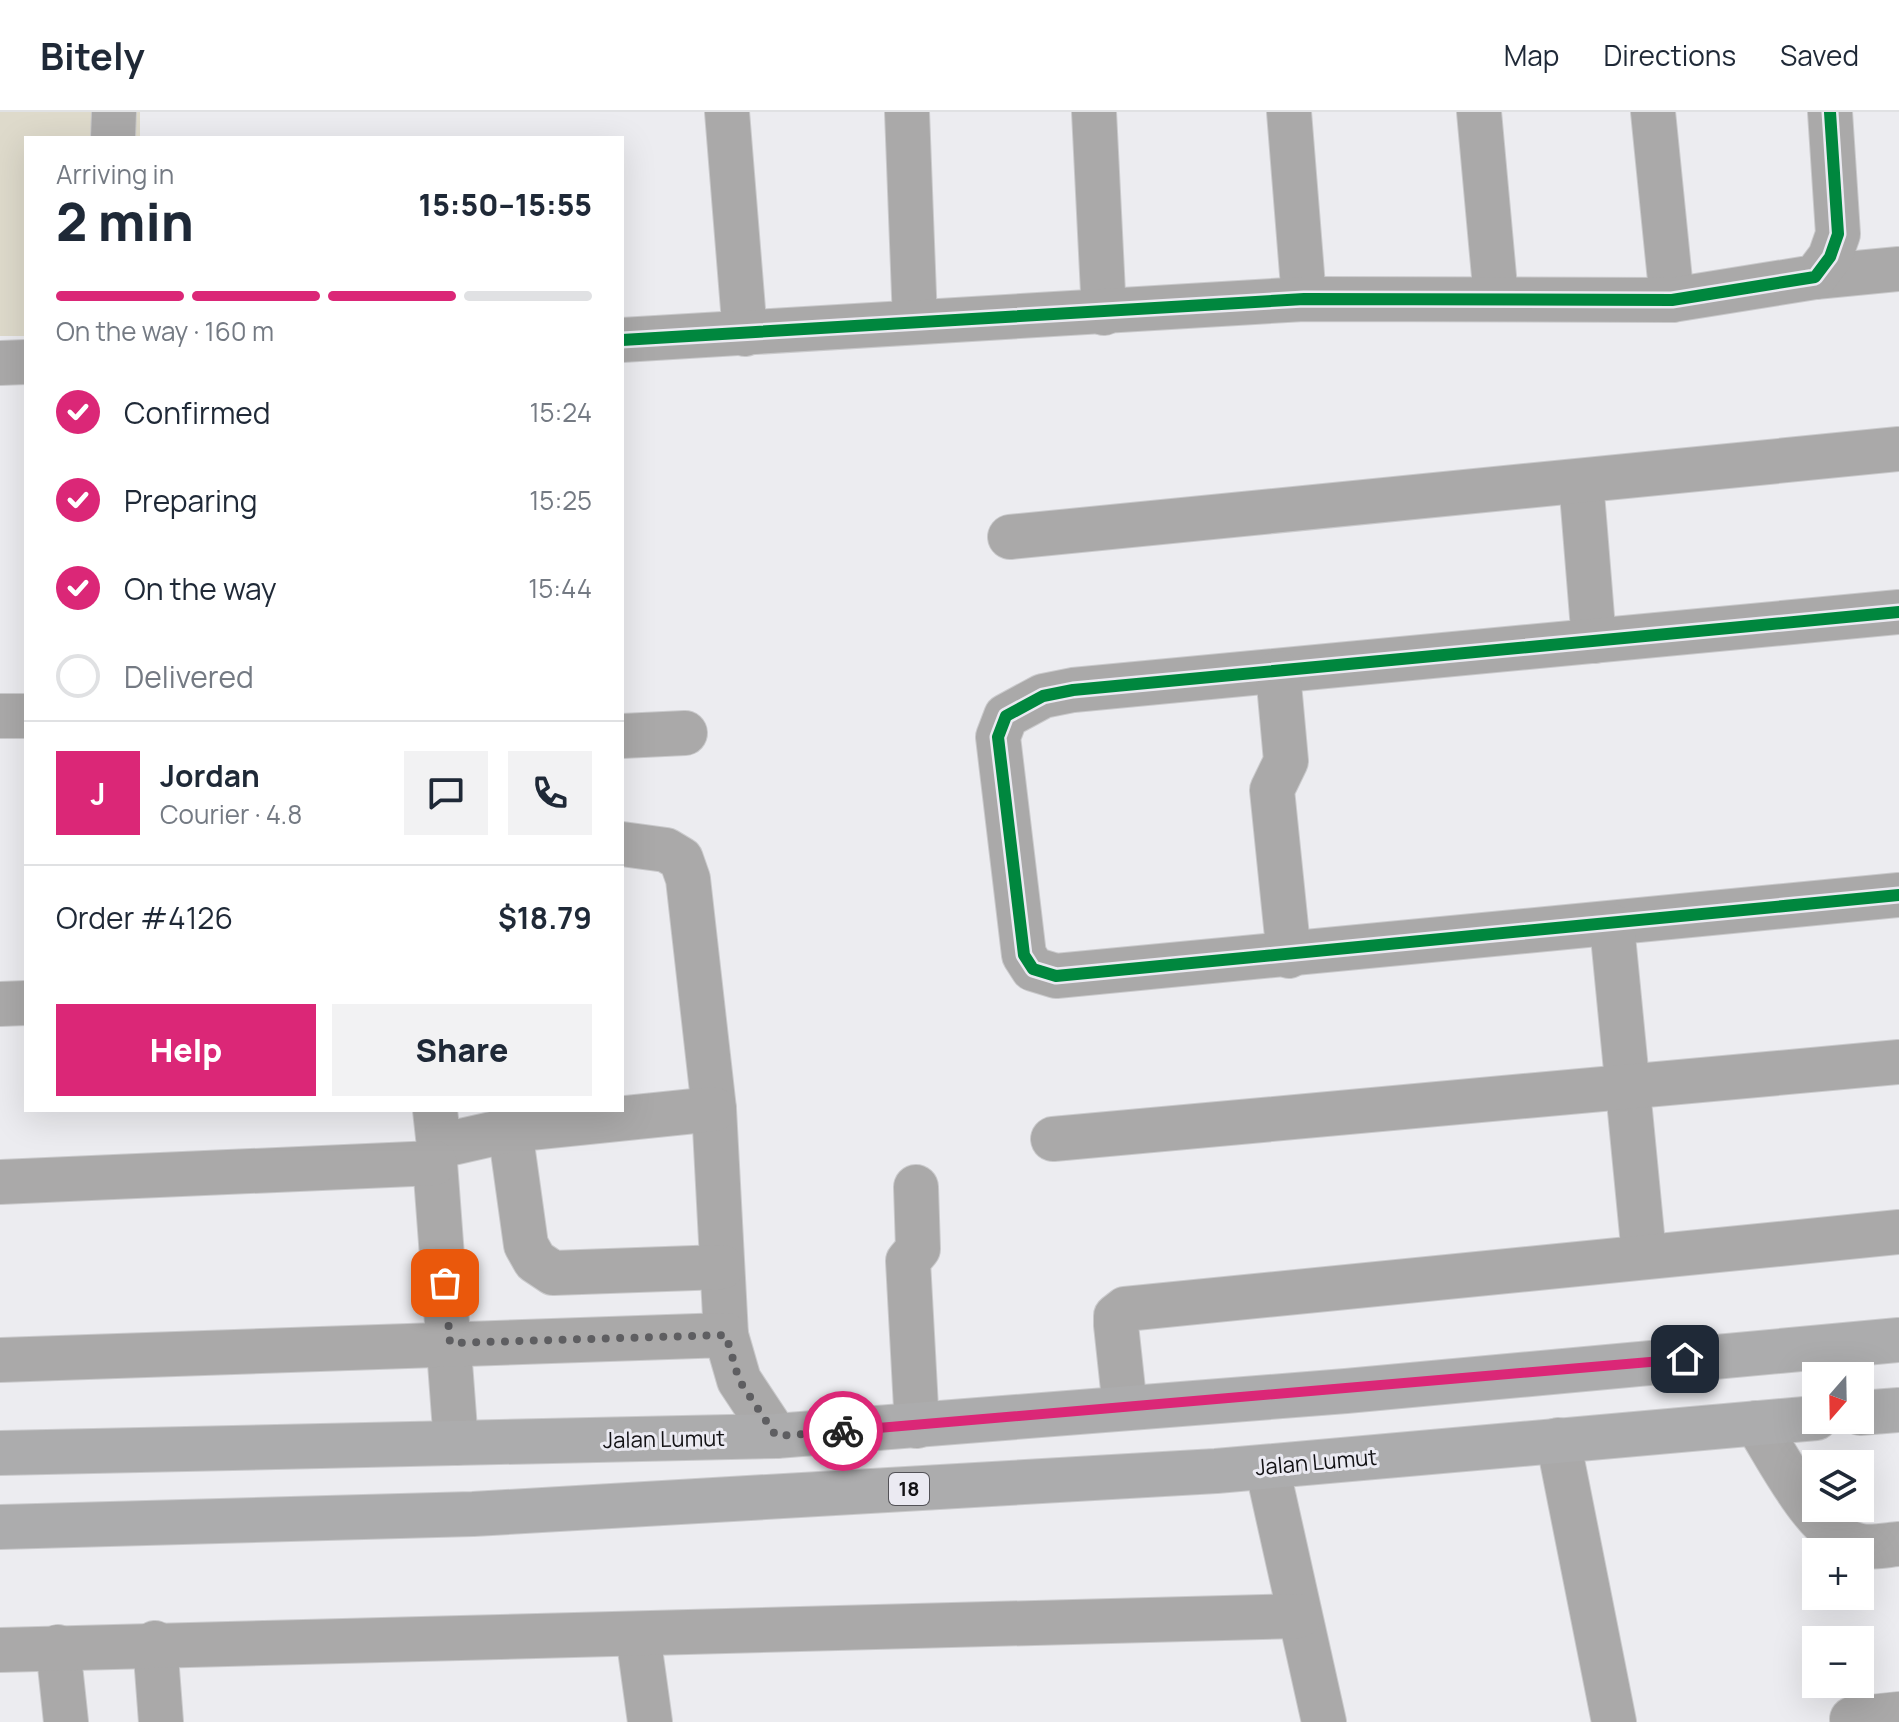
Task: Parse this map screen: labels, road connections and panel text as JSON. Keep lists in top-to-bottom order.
{
  "streets": {
    "main road": ["Jalan Lumut", "18"]
  },
  "north": "bottom",
  "page": {
    "header": "Bitely",
    "nav": ["Map", "Directions", "Saved"],
    "heading": ["2 min", "Arriving in", "15:50–15:55"],
    "panel": [
      "Jordan",
      "Courier · 4.8",
      "Order #4126",
      "$18.79"
    ],
    "bar": "On the way · 160 m",
    "list": [
      ["Confirmed", "15:24"],
      ["Preparing", "15:25"],
      ["On the way", "15:44"],
      "Delivered"
    ],
    "round": "J",
    "buttons": ["Help", "Share"],
    "map_buttons": ["+", "−"]
  }
}
